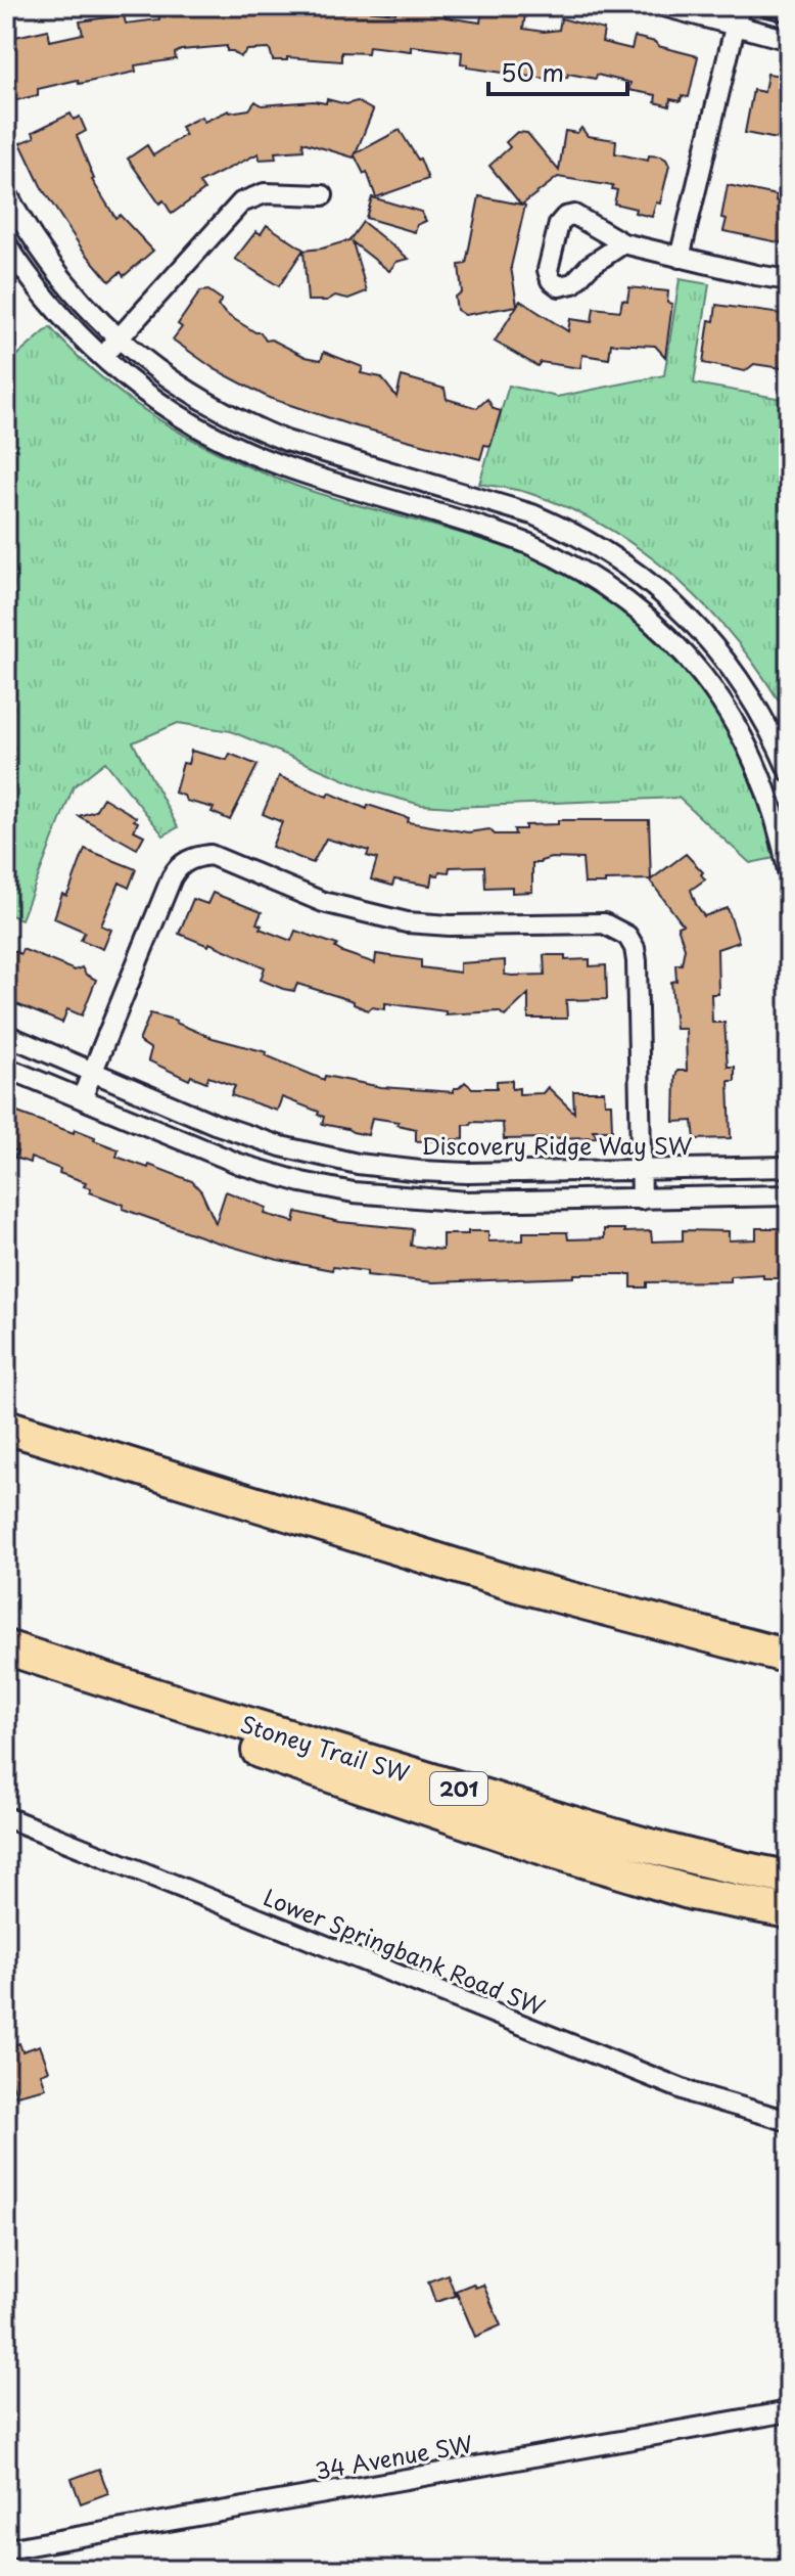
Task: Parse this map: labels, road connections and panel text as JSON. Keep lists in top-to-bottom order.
{
  "streets": {
    "highway": ["Stoney Trail SW", "201"],
    "street": ["Discovery Ridge Way SW", "Lower Springbank Road SW", "34 Avenue SW"]
  },
  "scale_bar": "50 m"
}
